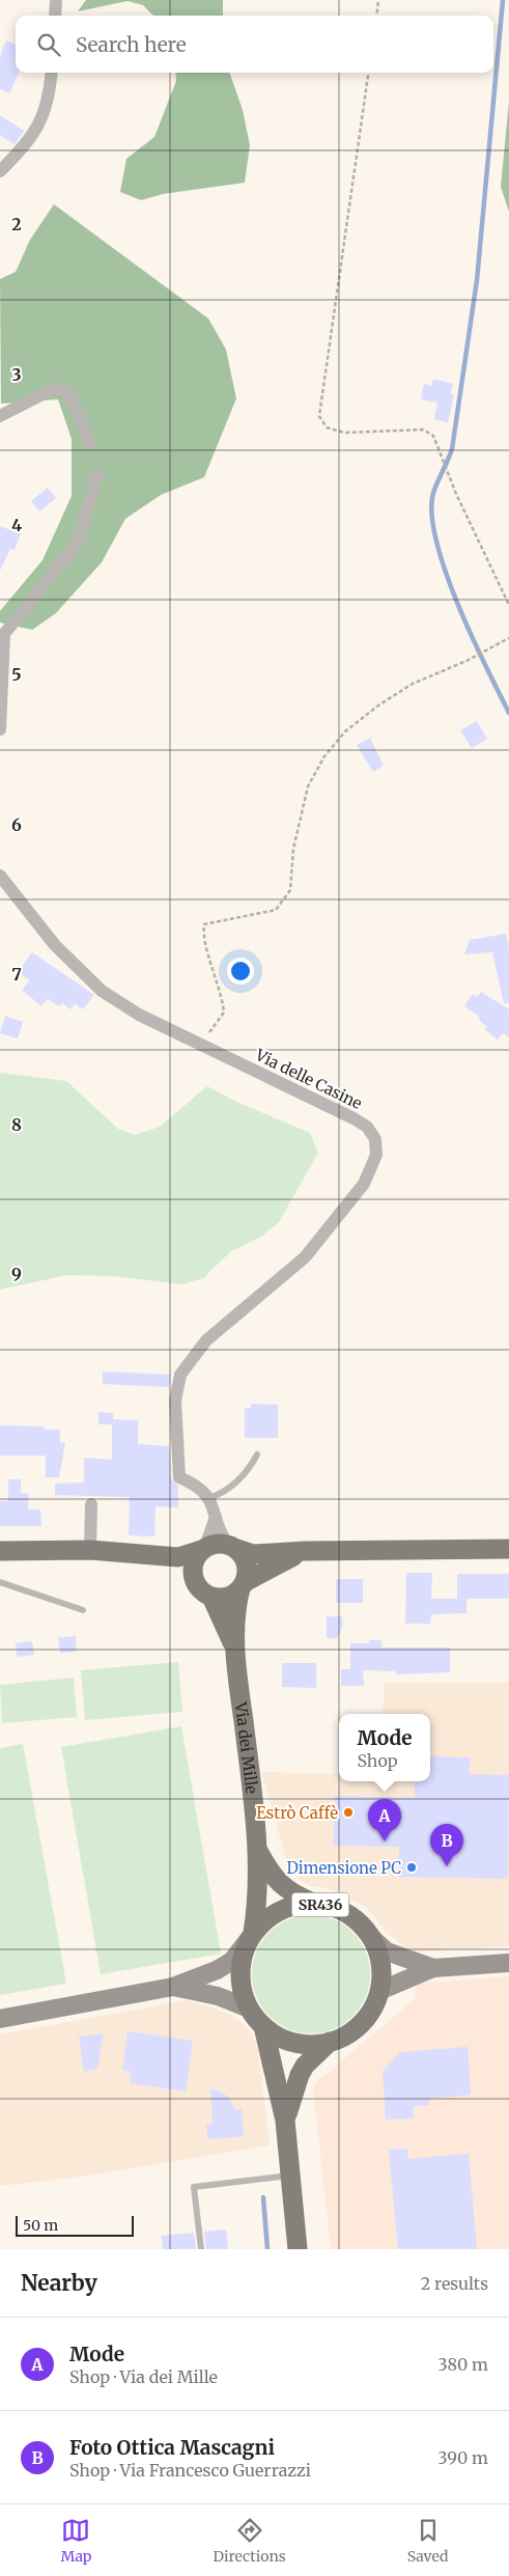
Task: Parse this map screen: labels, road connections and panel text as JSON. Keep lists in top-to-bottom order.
{
  "streets": {
    "main road": ["Via dei Mille", "SR436"],
    "street": ["Via delle Casine"]
  },
  "crossings": [
    ["Via dei Mille", "SR436"]
  ],
  "places": ["Estrò Caffè", "Dimensione PC"],
  "scale_bar": "50 m",
  "page": {
    "search": "Search here",
    "popup": ["Mode", "Shop"],
    "pins": ["A", "B"],
    "scale": "50 m",
    "heading": ["Nearby", "2 results"],
    "list": [
      {
        "mark": "A",
        "name": "Mode",
        "note": "Shop · Via dei Mille",
        "value": "380 m"
      },
      {
        "mark": "B",
        "name": "Foto Ottica Mascagni",
        "note": "Shop · Via Francesco Guerrazzi",
        "value": "390 m"
      }
    ],
    "nav": ["Map", "Directions", "Saved"]
  },
  "grid": {
    "rows": [
      "2",
      "3",
      "4",
      "5",
      "6",
      "7",
      "8",
      "9"
    ]
  }
}
